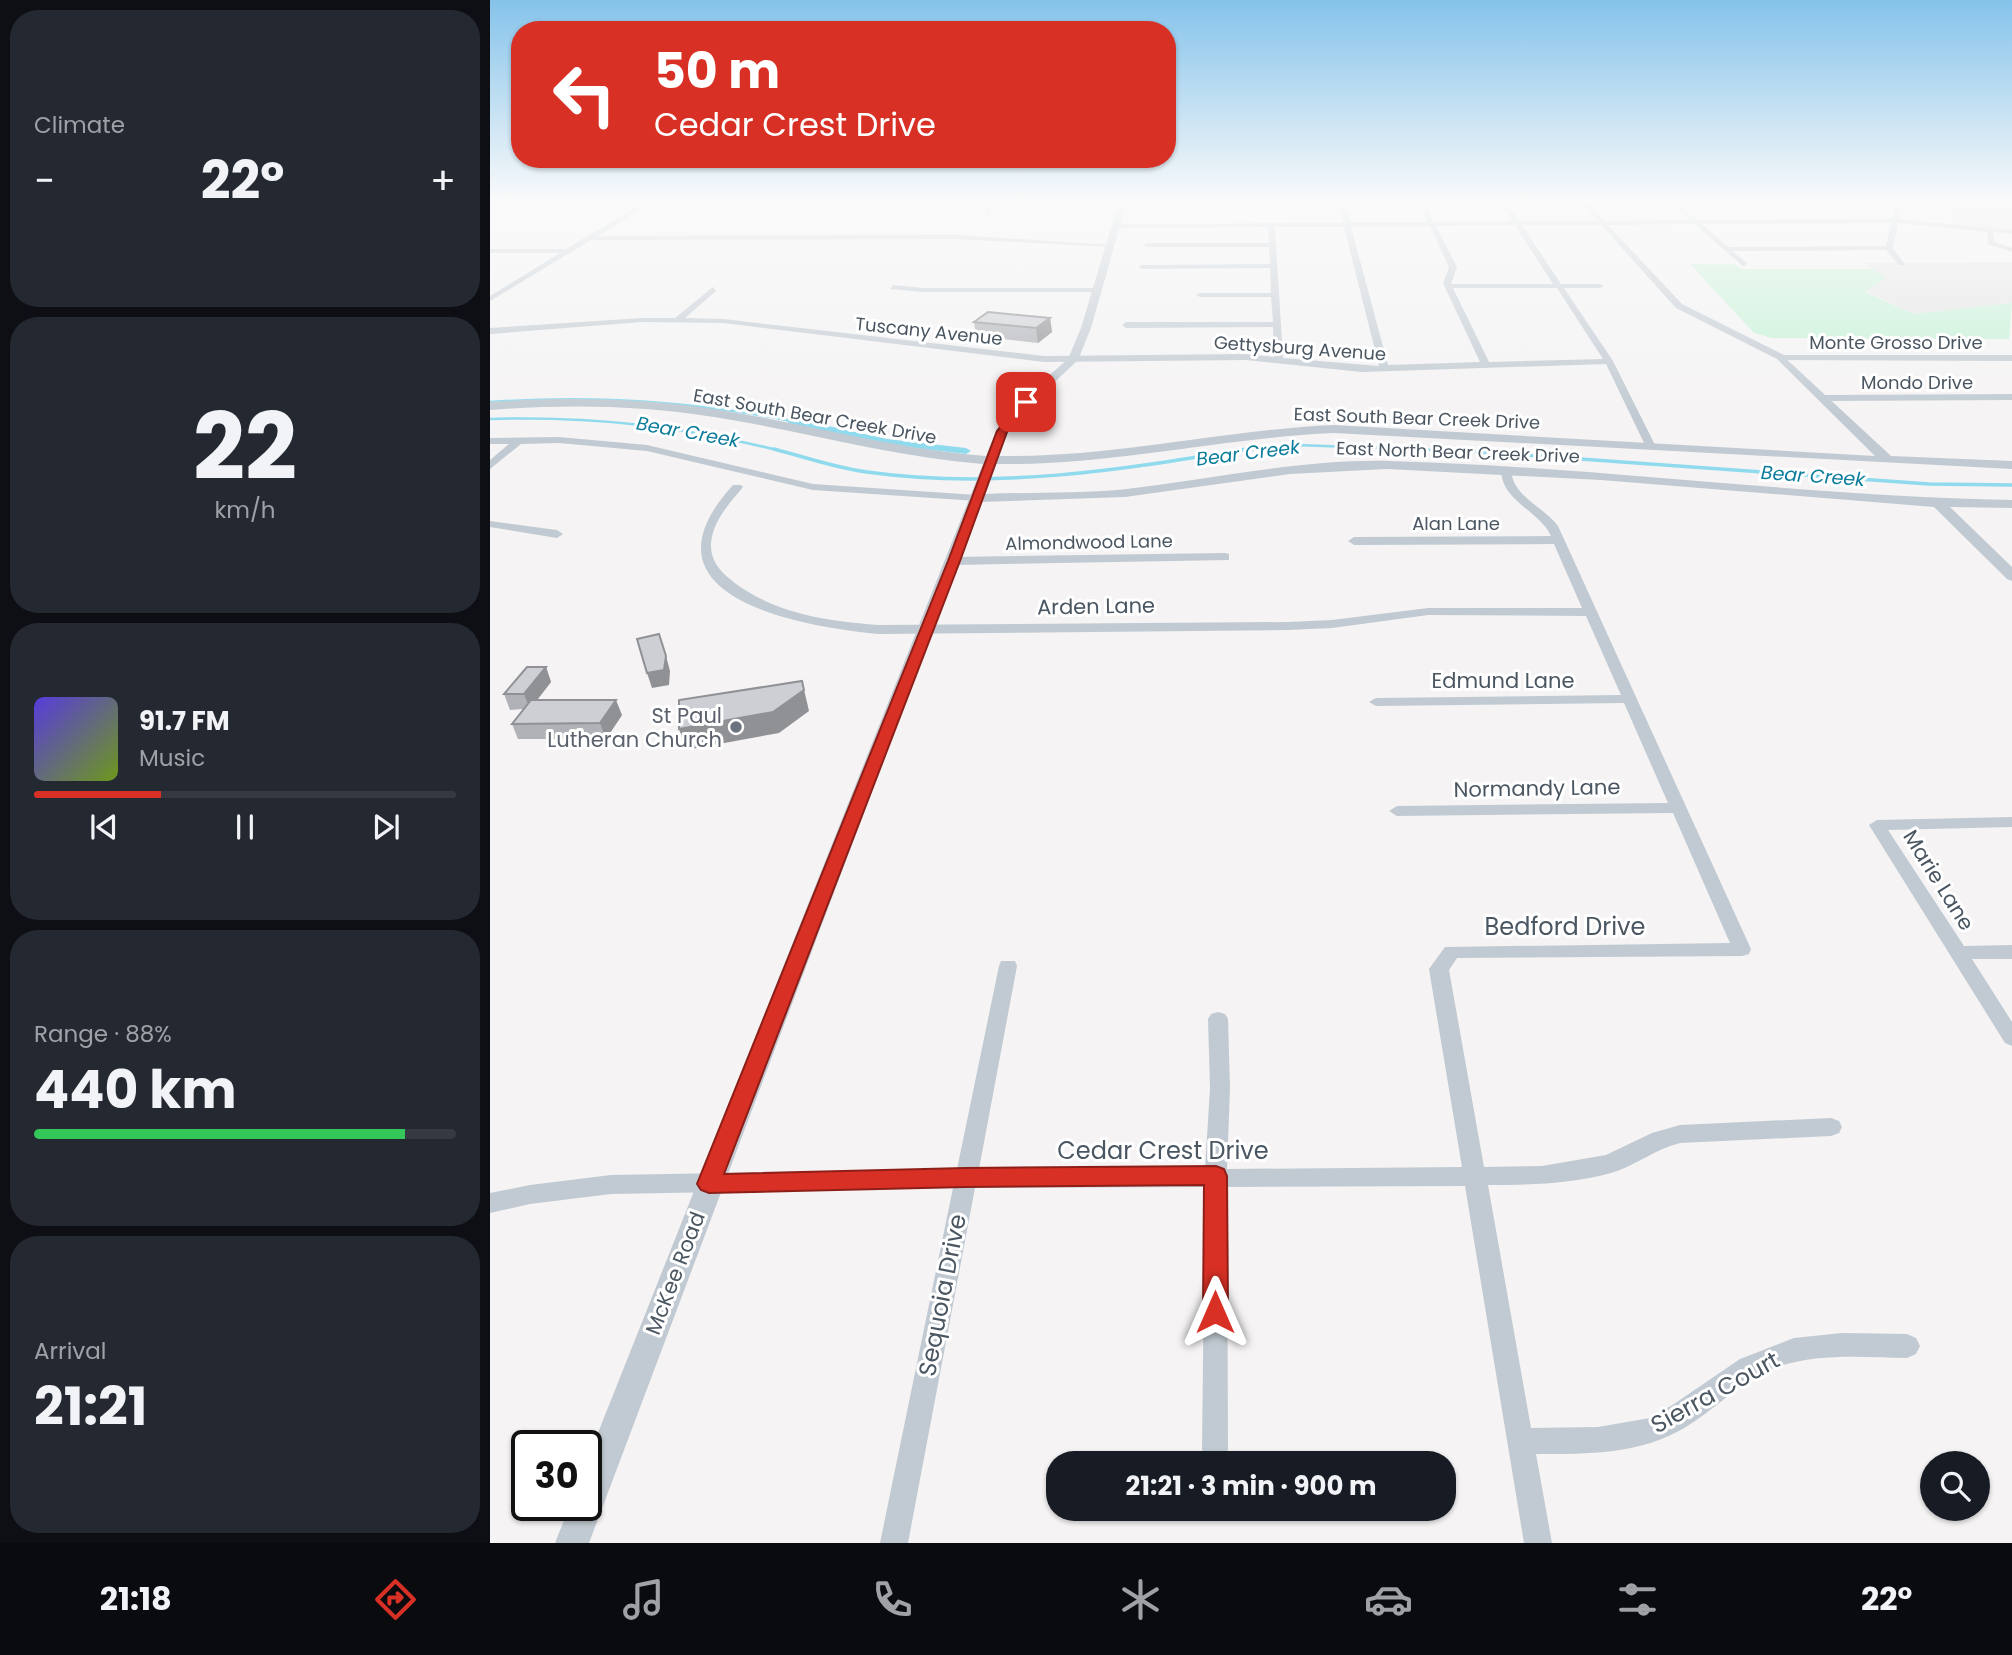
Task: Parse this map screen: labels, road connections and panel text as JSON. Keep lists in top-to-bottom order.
{
  "streets": {
    "street": [
      "Tuscany Avenue",
      "Monte Grosso Drive",
      "Gettysburg Avenue",
      "Mondo Drive",
      "East South Bear Creek Drive",
      "East North Bear Creek Drive",
      "Alan Lane",
      "Almondwood Lane",
      "Arden Lane",
      "Edmund Lane",
      "Normandy Lane",
      "Marie Lane",
      "Bedford Drive",
      "Cedar Crest Drive",
      "McKee Road",
      "Sequoia Drive",
      "Sierra Court"
    ]
  },
  "crossings": [
    ["Tuscany Avenue", "Gettysburg Avenue"],
    ["Tuscany Avenue", "McKee Road"],
    ["Gettysburg Avenue", "McKee Road"],
    ["East South Bear Creek Drive", "McKee Road"],
    ["East North Bear Creek Drive", "Bedford Drive"],
    ["East North Bear Creek Drive", "McKee Road"],
    ["Alan Lane", "Bedford Drive"],
    ["Almondwood Lane", "McKee Road"],
    ["Arden Lane", "Bedford Drive"],
    ["Arden Lane", "McKee Road"],
    ["Edmund Lane", "Bedford Drive"],
    ["Normandy Lane", "Bedford Drive"],
    ["Bedford Drive", "Cedar Crest Drive"],
    ["Bedford Drive", "Sierra Court"],
    ["Cedar Crest Drive", "McKee Road"],
    ["Cedar Crest Drive", "Sequoia Drive"]
  ],
  "water": ["Bear Creek"],
  "places": ["St Paul Lutheran Church"],
  "page": {
    "tile": [
      "Climate",
      ["22", "km/h"],
      ["Range · 88%", "440 km"],
      ["Arrival", "21:21"]
    ],
    "turn": ["50 m", "Cedar Crest Drive"],
    "heat": ["−", "22°", "+"],
    "song": ["91.7 FM", "Music"],
    "limit": "30",
    "trip": "21:21 · 3 min · 900 m",
    "tabs": ["21:18", "22°"]
  }
}
